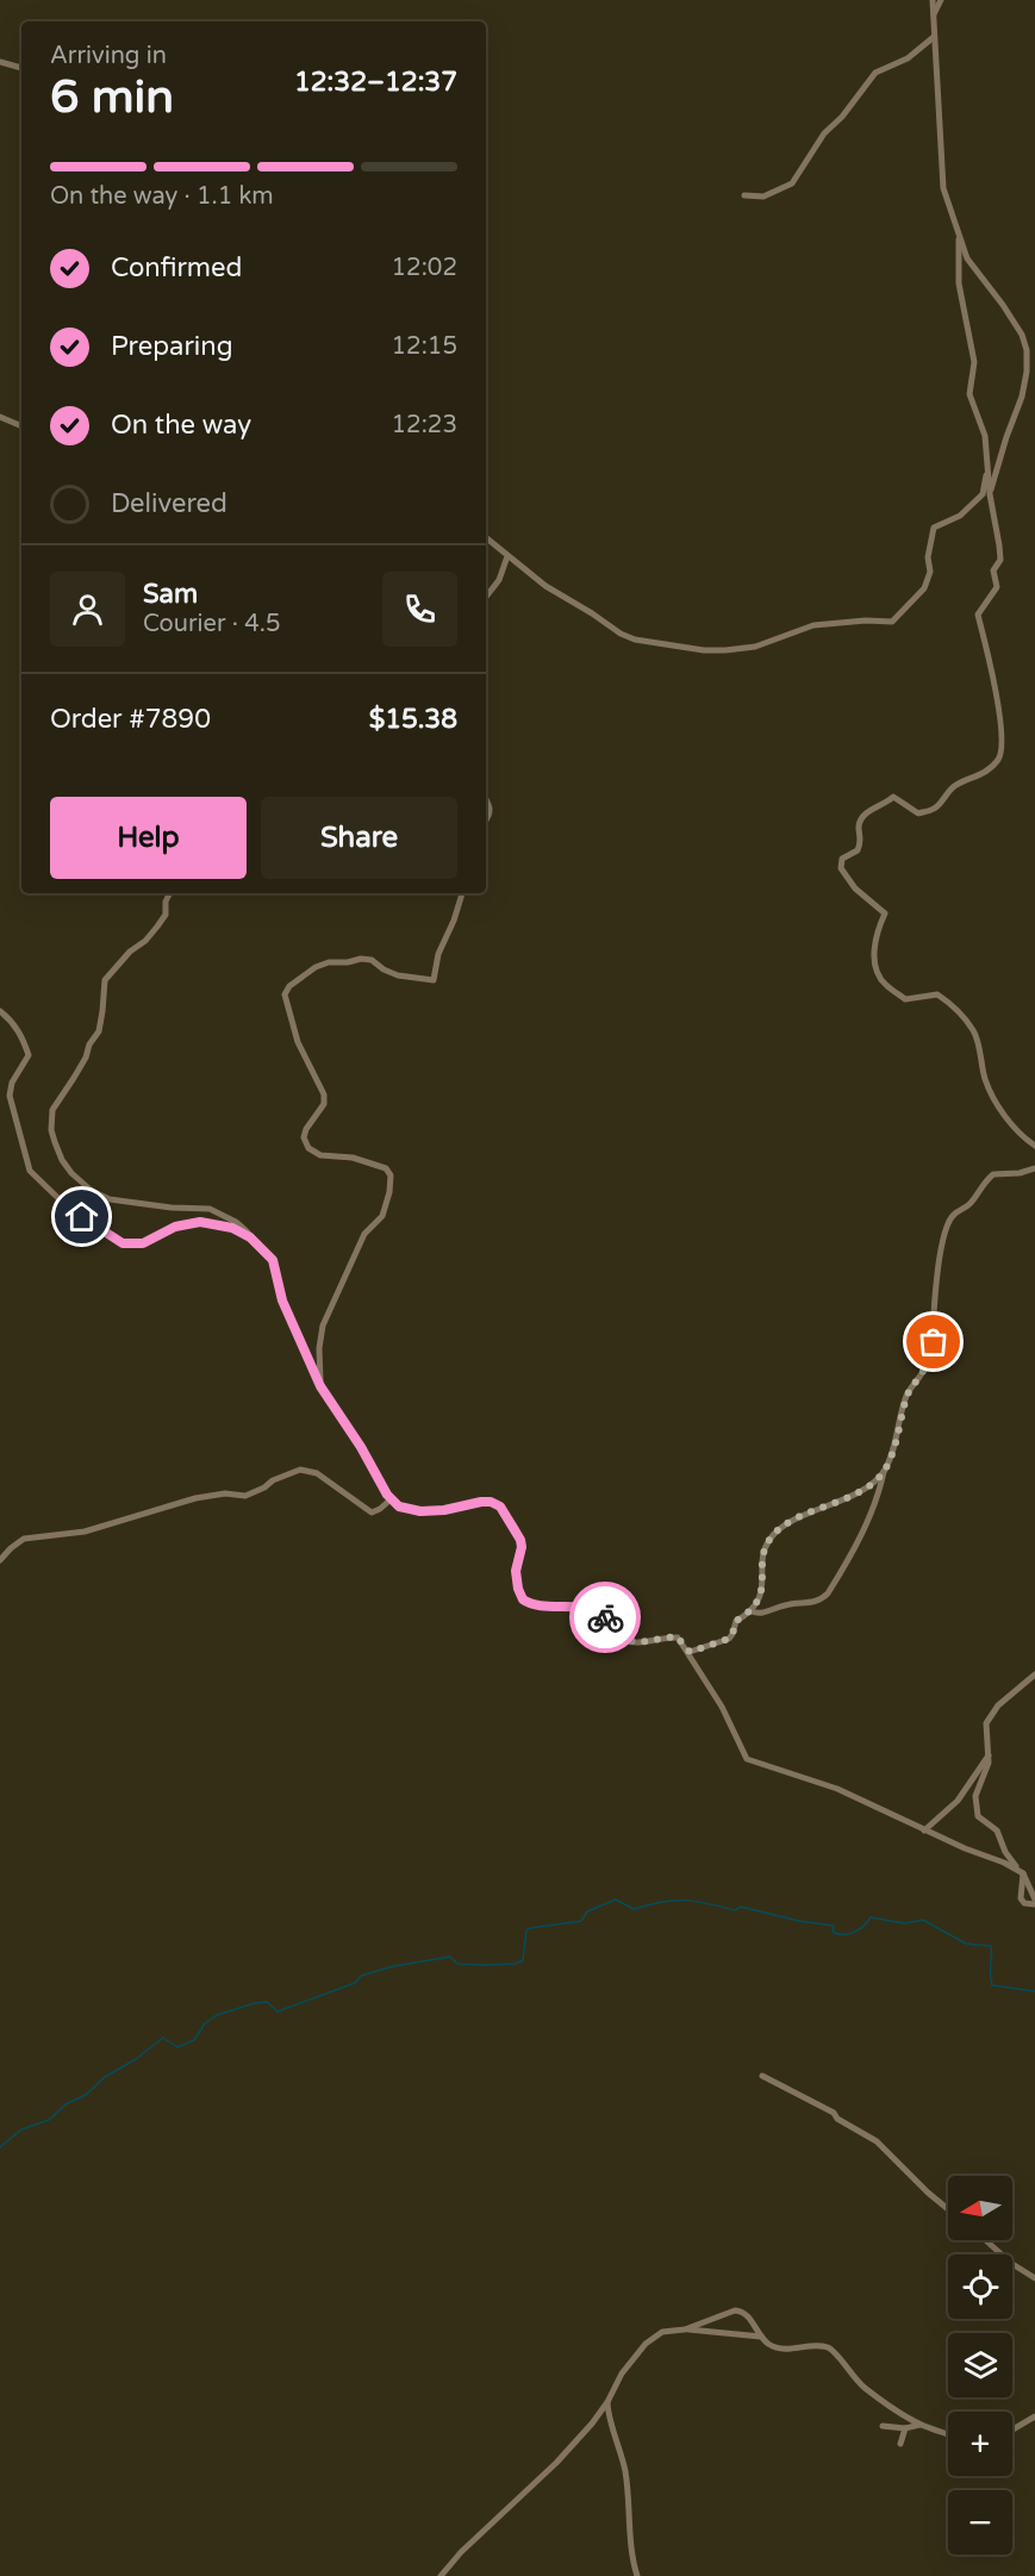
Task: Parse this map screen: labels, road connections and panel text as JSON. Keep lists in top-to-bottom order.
{
  "north": "left",
  "page": {
    "heading": ["6 min", "Arriving in", "12:32–12:37"],
    "panel": [
      "Sam",
      "Courier · 4.5",
      "Order #7890",
      "$15.38"
    ],
    "bar": "On the way · 1.1 km",
    "list": [
      ["Confirmed", "12:02"],
      ["Preparing", "12:15"],
      ["On the way", "12:23"],
      "Delivered"
    ],
    "buttons": ["Help", "Share"],
    "map_buttons": ["+", "−"]
  }
}
